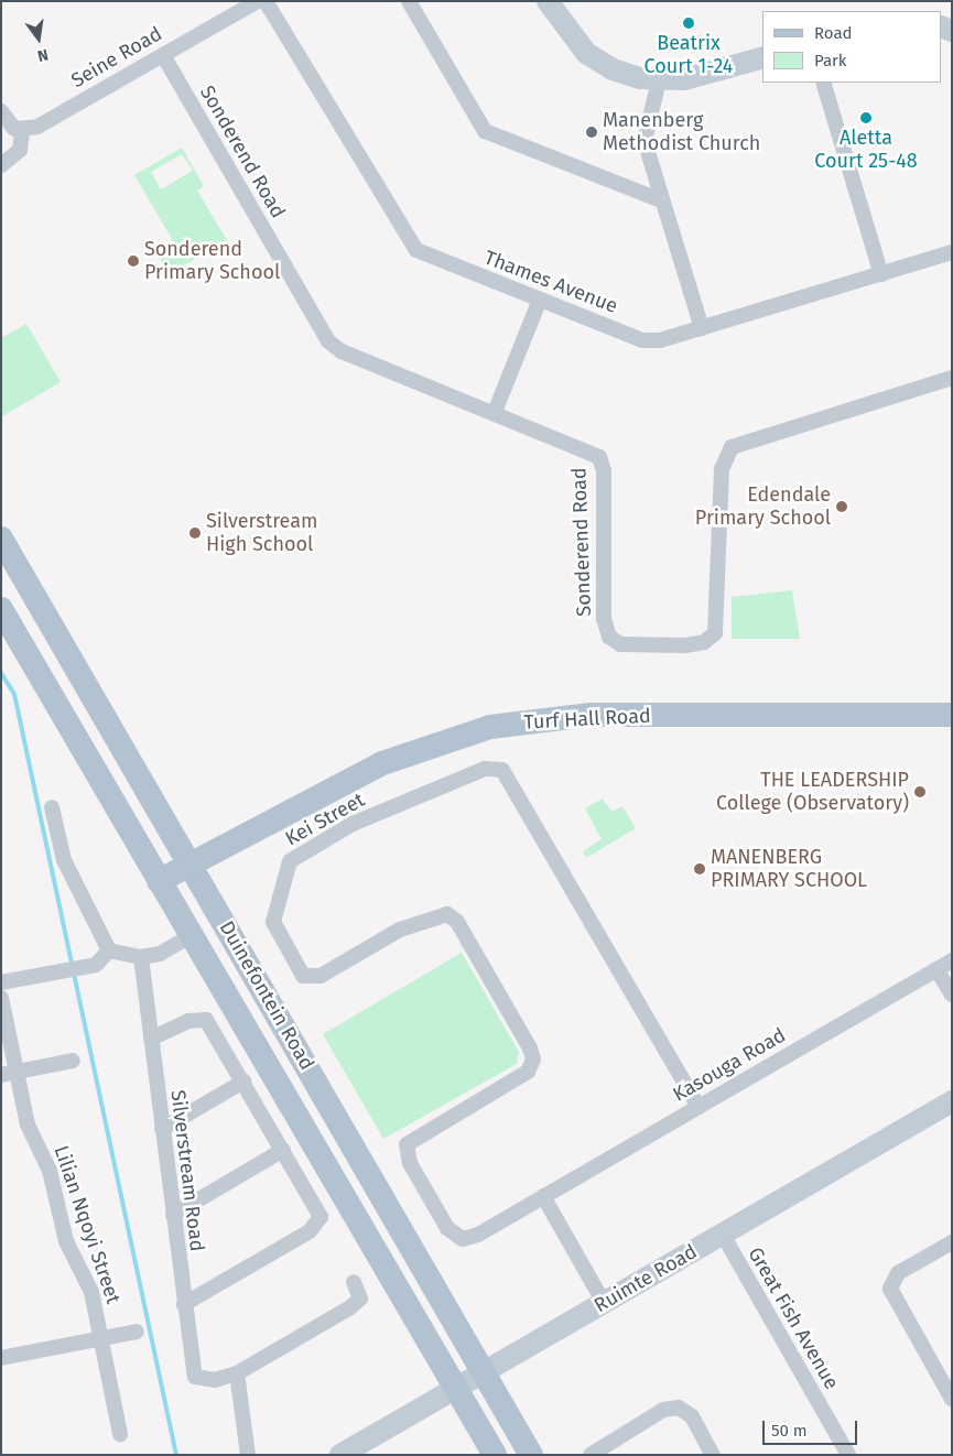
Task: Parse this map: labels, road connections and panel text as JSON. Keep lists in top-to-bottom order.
{
  "streets": {
    "main road": ["Turf Hall Road", "Duinefontein Road"],
    "street": [
      "Seine Road",
      "Sonderend Road",
      "Thames Avenue",
      "Kei Street",
      "Kasouga Road",
      "Silverstream Road",
      "Lilian Nqoyi Street",
      "Ruimte Road",
      "Great Fish Avenue"
    ]
  },
  "crossings": [
    ["Seine Road", "Sonderend Road"],
    ["Turf Hall Road", "Duinefontein Road"],
    ["Kei Street", "Kasouga Road"],
    ["Duinefontein Road", "Ruimte Road"],
    ["Ruimte Road", "Great Fish Avenue"]
  ],
  "places": [
    "Beatrix Court 1-24",
    "Aletta Court 25-48",
    "Manenberg Methodist Church",
    "Sonderend Primary School",
    "Edendale Primary School",
    "Silverstream High School",
    "THE LEADERSHIP College (Observatory)",
    "MANENBERG PRIMARY SCHOOL"
  ],
  "legend": ["Road", "Park"],
  "scale_bar": "50 m",
  "north": "bottom"
}
